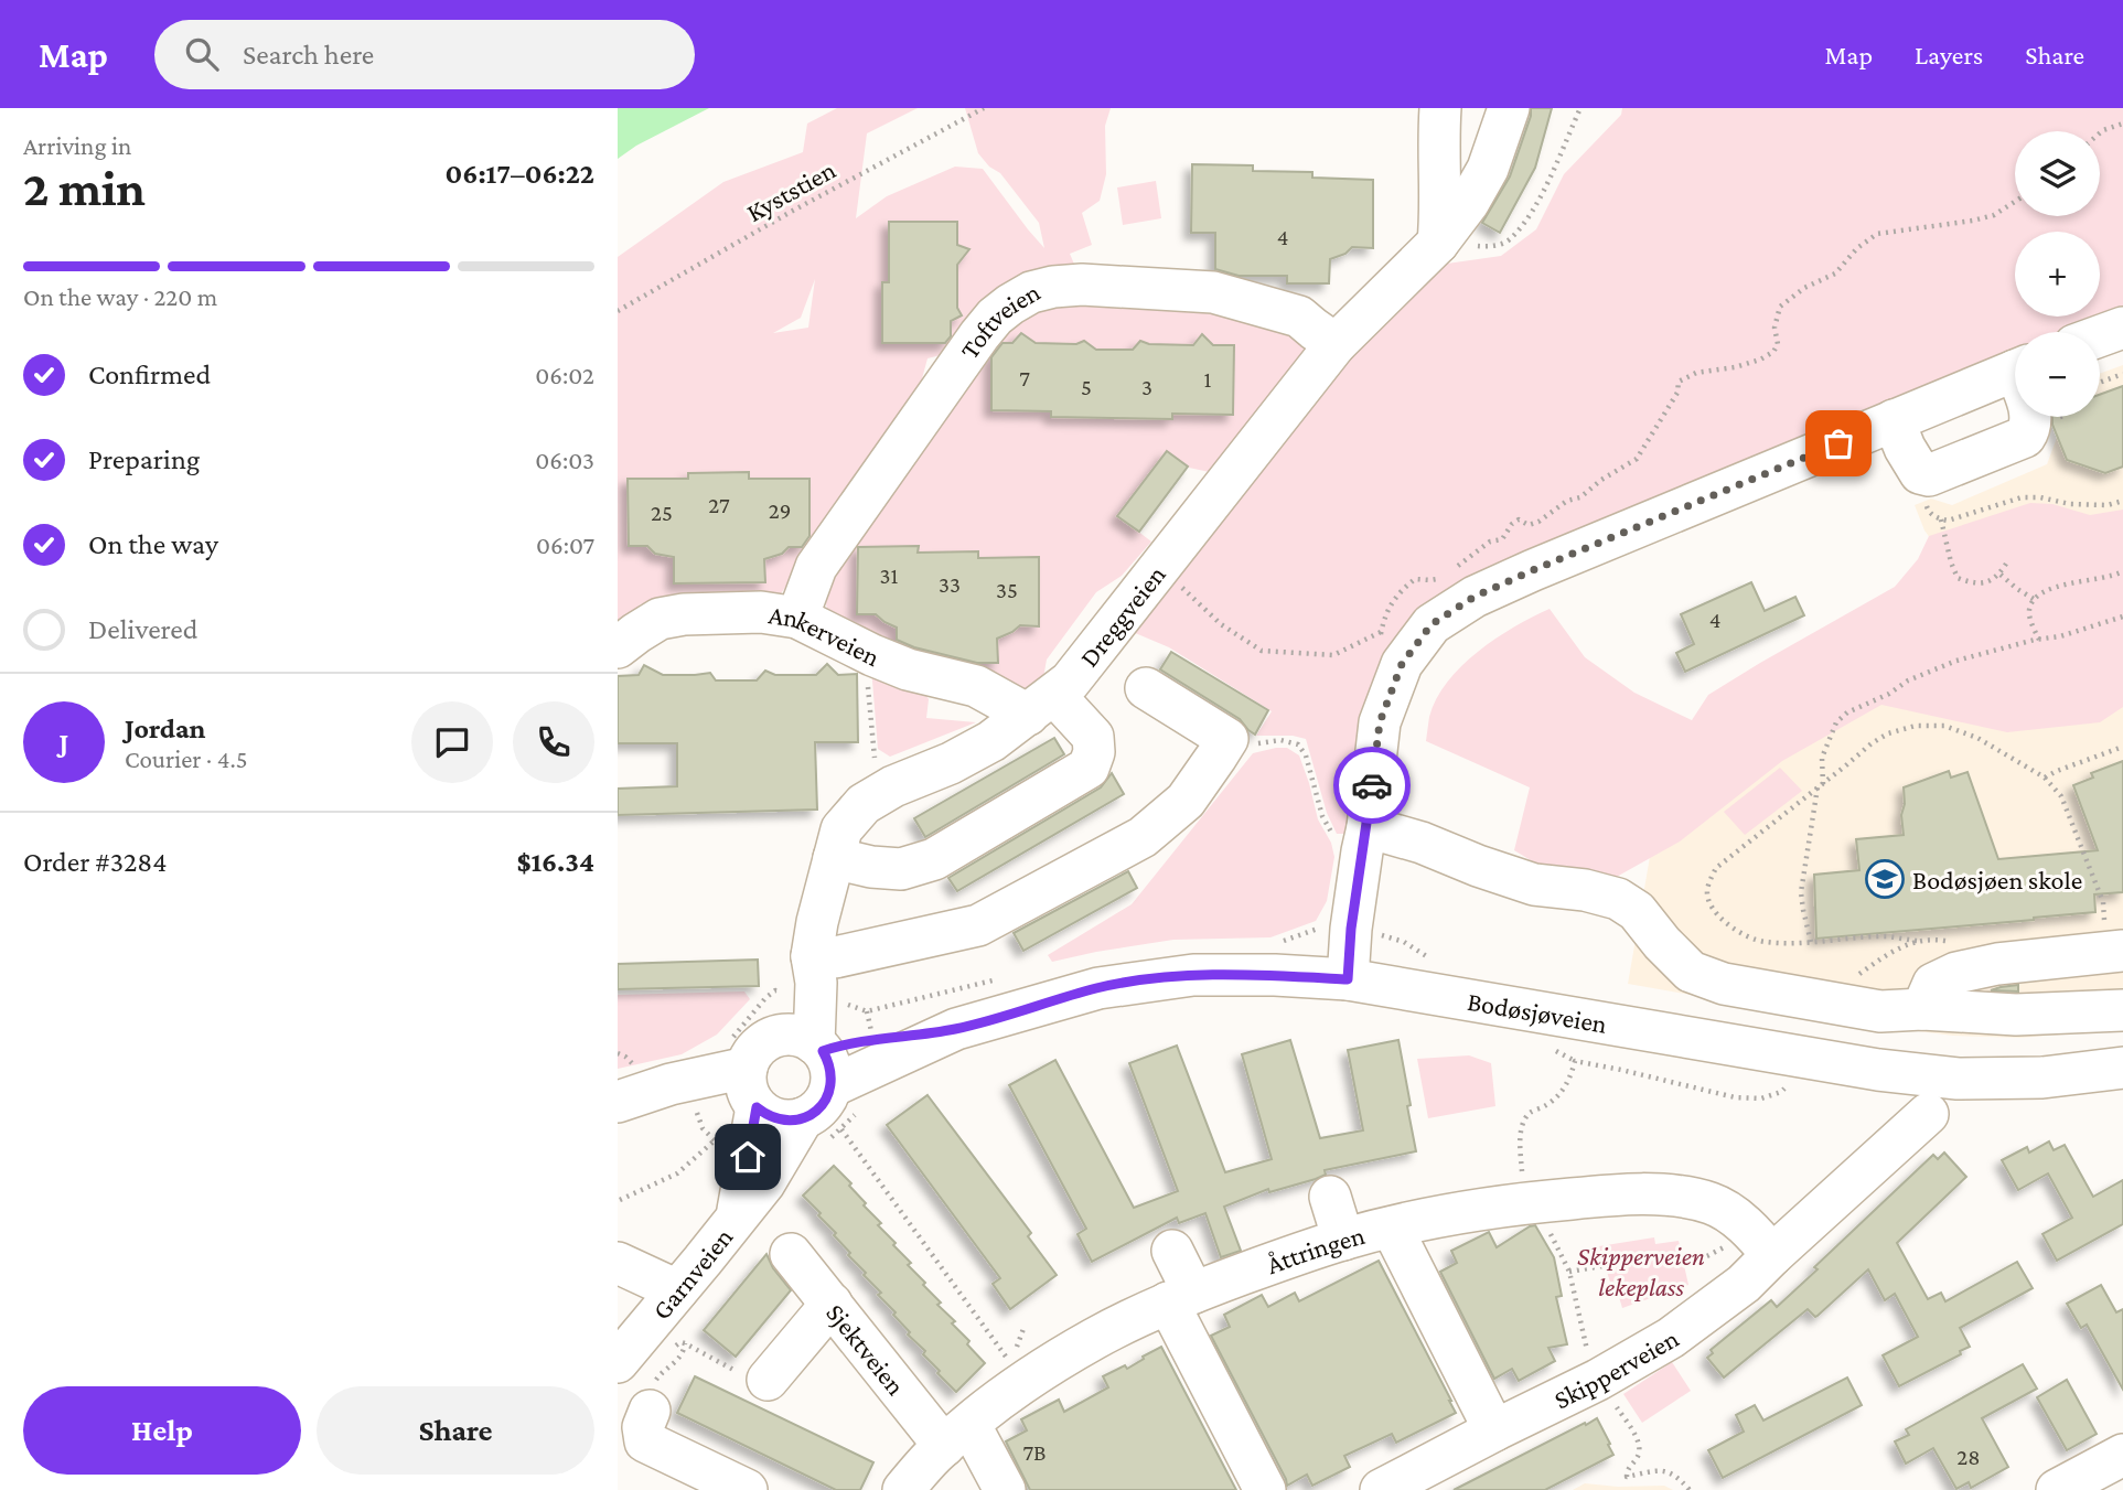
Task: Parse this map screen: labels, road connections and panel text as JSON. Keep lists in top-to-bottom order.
{
  "streets": {
    "street": [
      "Toftveien",
      "Dreggveien",
      "Ankerveien",
      "Bodøsjøveien",
      "Åttringen",
      "Garnveien",
      "Sjektveien",
      "Skipperveien"
    ],
    "path": ["Kyststien"]
  },
  "crossings": [
    ["Toftveien", "Dreggveien"],
    ["Toftveien", "Ankerveien"],
    ["Dreggveien", "Ankerveien"],
    ["Dreggveien", "Bodøsjøveien"],
    ["Bodøsjøveien", "Garnveien"],
    ["Åttringen", "Sjektveien"],
    ["Åttringen", "Skipperveien"]
  ],
  "parks": ["Skipperveien lekeplass"],
  "places": {
    "school or university": ["Bodøsjøen skole"]
  },
  "house_numbers": [
    "4",
    "7",
    "1",
    "5",
    "3",
    "27",
    "29",
    "25",
    "31",
    "33",
    "35",
    "4",
    "7B",
    "28"
  ],
  "page": {
    "header": "Map",
    "search": "Search here",
    "nav": ["Map", "Layers", "Share"],
    "heading": ["2 min", "Arriving in", "06:17–06:22"],
    "panel": [
      "Jordan",
      "Courier · 4.5",
      "Order #3284",
      "$16.34"
    ],
    "map_buttons": ["+", "−"],
    "bar": "On the way · 220 m",
    "list": [
      ["Confirmed", "06:02"],
      ["Preparing", "06:03"],
      ["On the way", "06:07"],
      "Delivered"
    ],
    "round": "J",
    "buttons": ["Help", "Share"]
  }
}
